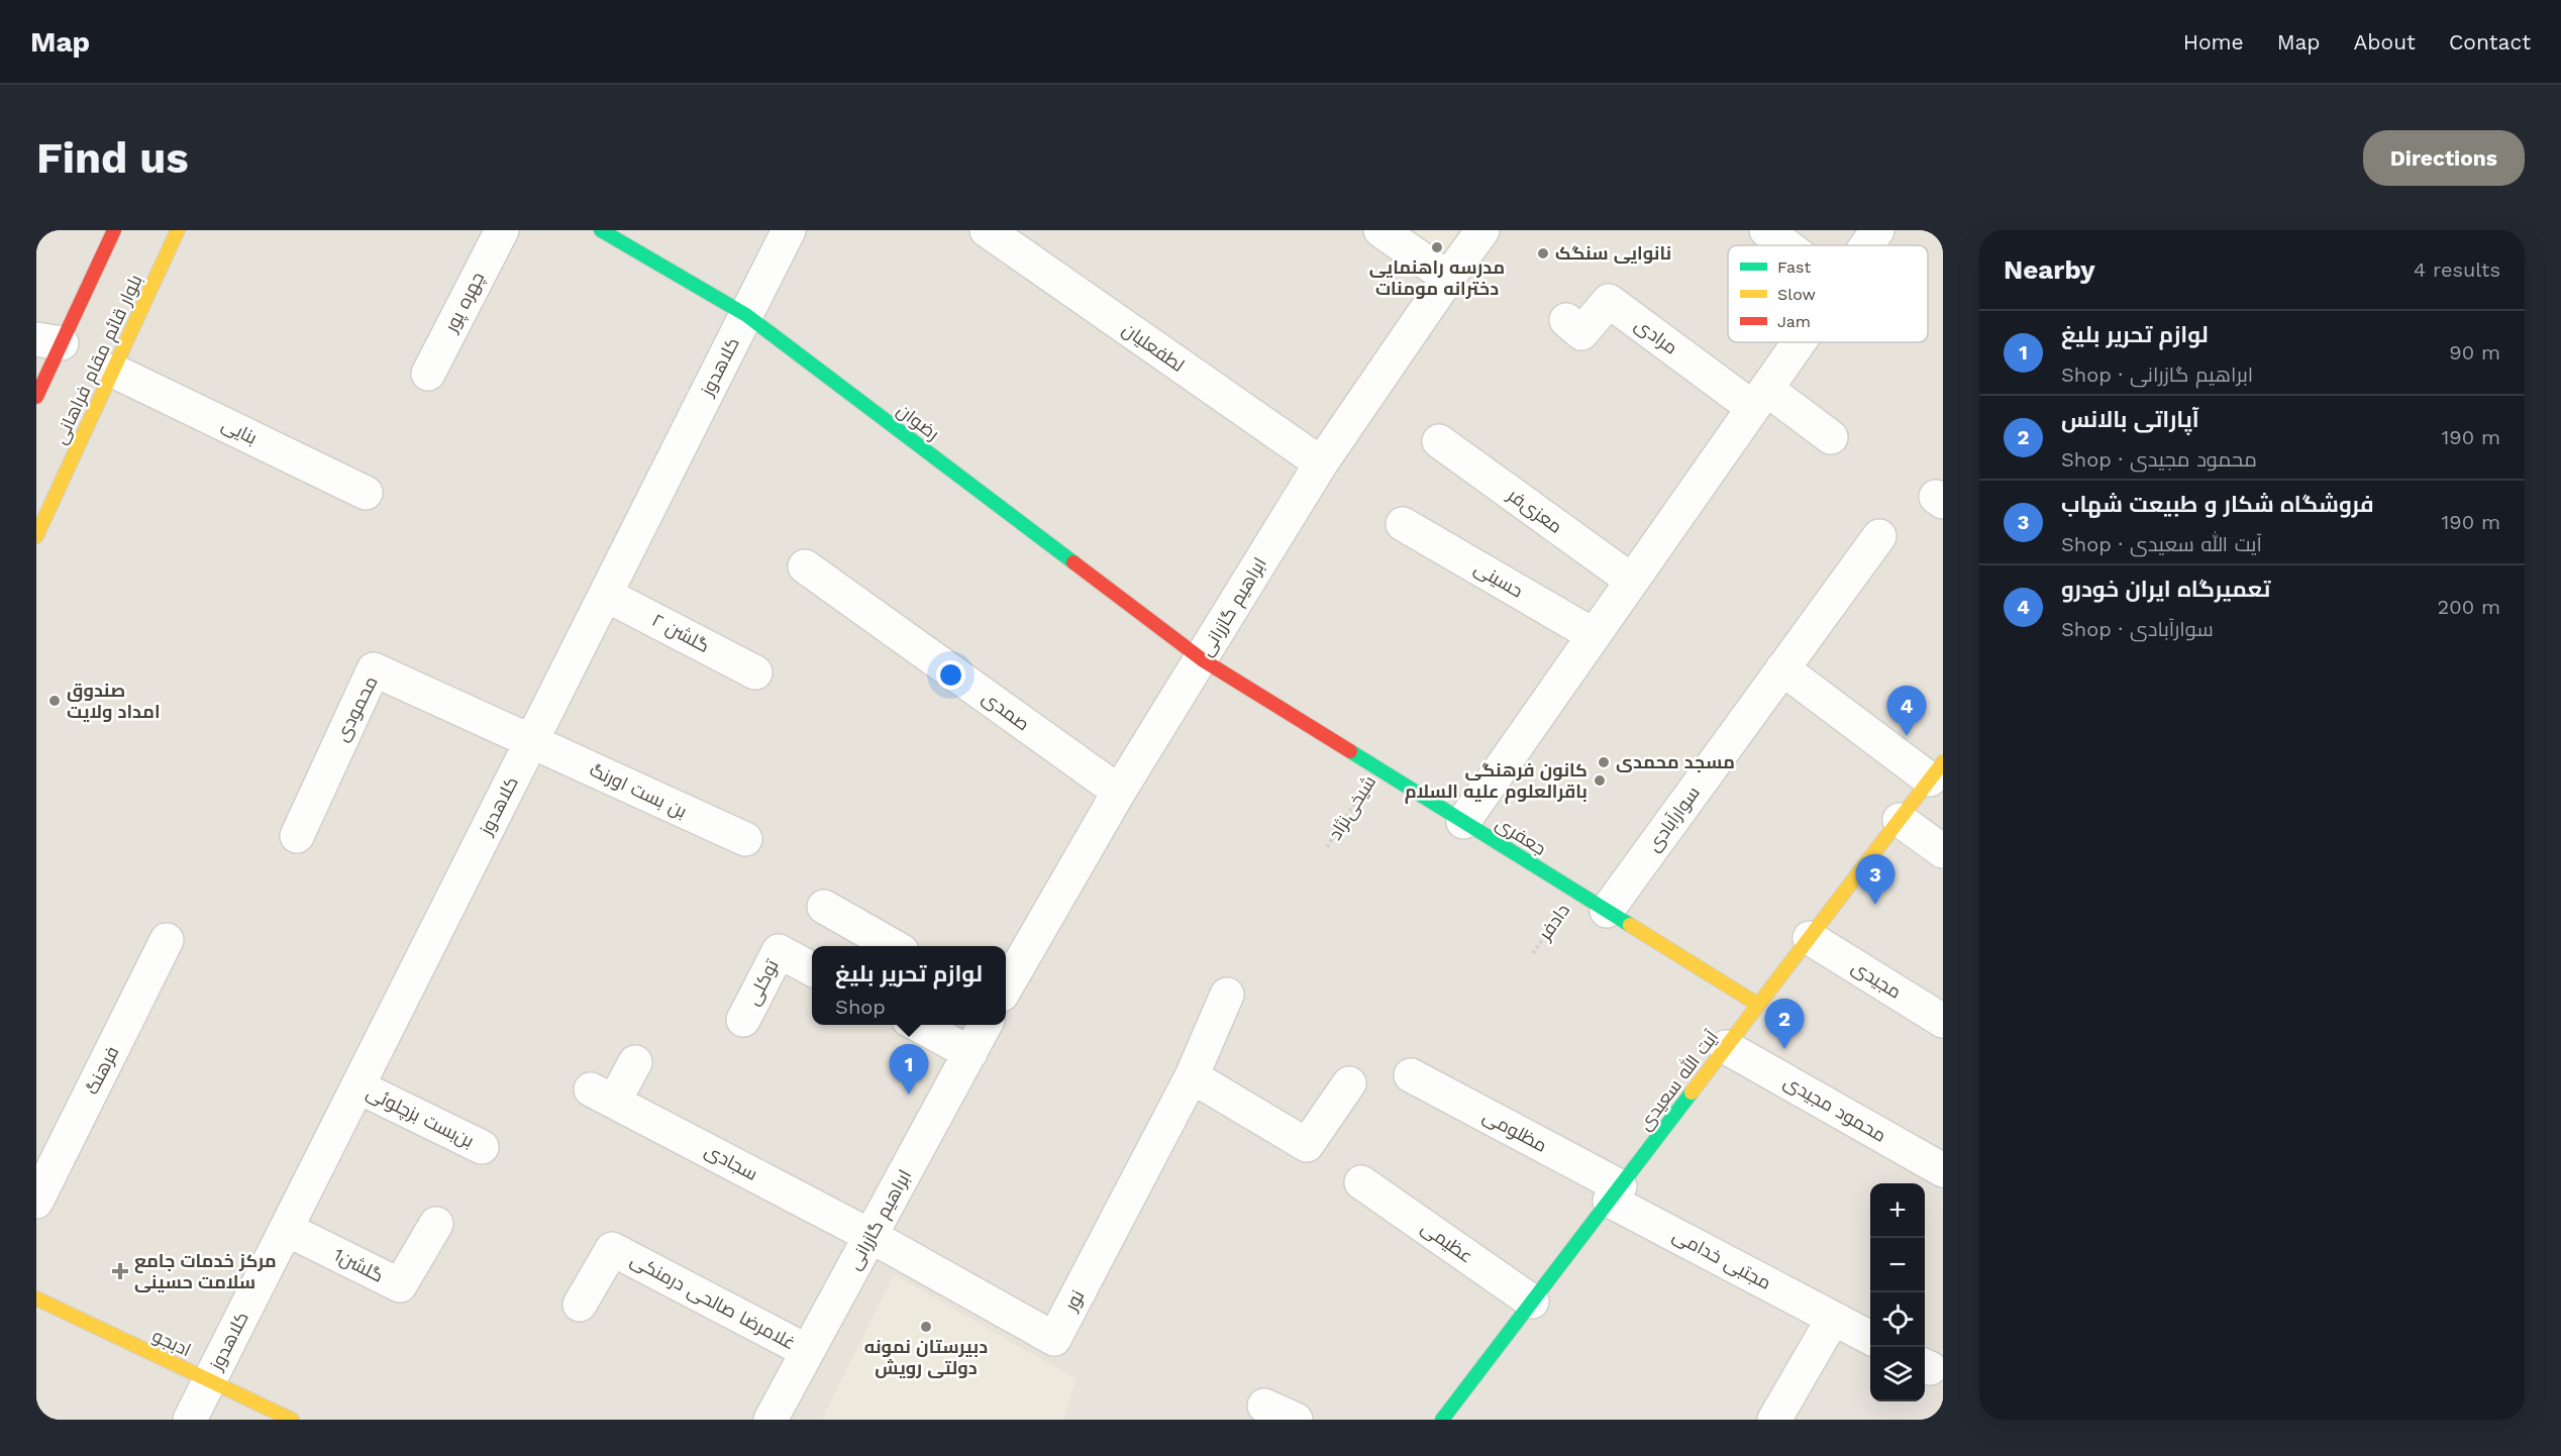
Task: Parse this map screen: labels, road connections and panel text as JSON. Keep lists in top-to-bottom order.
{
  "streets": {
    "street": [
      "چهره پور",
      "مرادی",
      "لطفعلیان",
      "بلوار قائم مقام فراهانی",
      "کلاهدوز",
      "رضوان",
      "بنایی",
      "معزی‌فر",
      "حسینی",
      "ابراهیم گازرانی",
      "گلشن ۲",
      "محمودی",
      "صمدی",
      "بن بست اورنگ",
      "سوارآبادی",
      "جعفری",
      "مجیدی",
      "توکلی",
      "فرهنگ",
      "آیت الله سعیدی",
      "محمود مجیدی",
      "بن‌بست بزچلوئی",
      "مظلومی",
      "سجادی",
      "عظیمی",
      "مجتبی خدامی",
      "گلشن1",
      "نور",
      "غلامرضا صالحی درمنکی",
      "ادبجو"
    ],
    "path": ["شیخی‌نژاد", "دادفر"]
  },
  "crossings": [
    ["لطفعلیان", "ابراهیم گازرانی"],
    ["بلوار قائم مقام فراهانی", "بنایی"],
    ["کلاهدوز", "رضوان"],
    ["کلاهدوز", "گلشن ۲"],
    ["کلاهدوز", "محمودی"],
    ["کلاهدوز", "بن بست اورنگ"],
    ["کلاهدوز", "بن‌بست بزچلوئی"],
    ["کلاهدوز", "گلشن1"],
    ["کلاهدوز", "ادبجو"],
    ["رضوان", "ابراهیم گازرانی"],
    ["رضوان", "جعفری"],
    ["ابراهیم گازرانی", "صمدی"],
    ["ابراهیم گازرانی", "جعفری"],
    ["ابراهیم گازرانی", "سجادی"],
    ["ابراهیم گازرانی", "نور"],
    ["ابراهیم گازرانی", "غلامرضا صالحی درمنکی"],
    ["محمودی", "بن بست اورنگ"],
    ["شیخی‌نژاد", "جعفری"],
    ["سوارآبادی", "جعفری"],
    ["جعفری", "دادفر"],
    ["جعفری", "آیت الله سعیدی"],
    ["مجیدی", "آیت الله سعیدی"],
    ["آیت الله سعیدی", "محمود مجیدی"],
    ["آیت الله سعیدی", "مظلومی"],
    ["آیت الله سعیدی", "عظیمی"],
    ["آیت الله سعیدی", "مجتبی خدامی"],
    ["مظلومی", "مجتبی خدامی"],
    ["سجادی", "نور"]
  ],
  "places": {
    "other": [
      "مدرسه راهنمایی دخترانه مومنات",
      "نانوایی سنگک",
      "صندوق امداد ولایت",
      "مسجد محمدی",
      "کانون فرهنگی باقرالعلوم علیه السلام",
      "دبیرستان نمونه دولتی رویش"
    ],
    "health": ["مرکز خدمات جامع سلامت حسینی"]
  },
  "legend": ["Fast", "Slow", "Jam"],
  "page": {
    "header": "Map",
    "nav": [
      "Home",
      "Map",
      "About",
      "Contact"
    ],
    "buttons": "Directions",
    "title": "Find us",
    "heading": ["Nearby", "4 results"],
    "list": [
      {
        "mark": "1",
        "name": "لوازم تحریر بلیغ",
        "note": "Shop · ابراهیم گازرانی",
        "value": "90 m"
      },
      {
        "mark": "2",
        "name": "آپاراتی بالانس",
        "note": "Shop · محمود مجیدی",
        "value": "190 m"
      },
      {
        "mark": "3",
        "name": "فروشگاه شکار و طبیعت شهاب",
        "note": "Shop · آیت الله سعیدی",
        "value": "190 m"
      },
      {
        "mark": "4",
        "name": "تعمیرگاه ایران خودرو",
        "note": "Shop · سوارآبادی",
        "value": "200 m"
      }
    ],
    "pins": [
      "4",
      "3",
      "2",
      "1"
    ],
    "popup": ["لوازم تحریر بلیغ", "Shop"],
    "map_buttons": ["+", "−"]
  }
}
